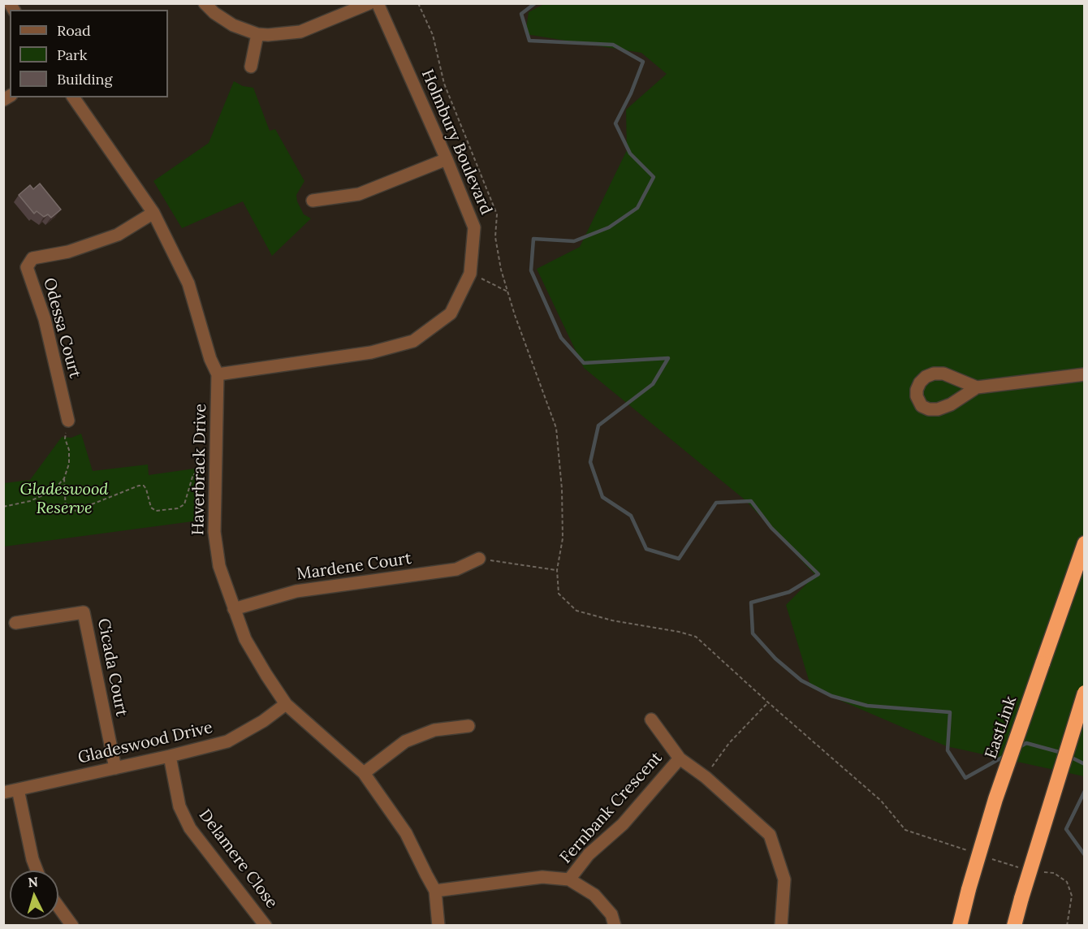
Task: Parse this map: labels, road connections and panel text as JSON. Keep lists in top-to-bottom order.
{
  "streets": {
    "highway": ["EastLink"],
    "street": [
      "Holmbury Boulevard",
      "Odessa Court",
      "Haverbrack Drive",
      "Mardene Court",
      "Cicada Court",
      "Gladeswood Drive",
      "Fernbank Crescent",
      "Delamere Close"
    ]
  },
  "crossings": [
    ["Holmbury Boulevard", "Haverbrack Drive"],
    ["Odessa Court", "Haverbrack Drive"],
    ["Haverbrack Drive", "Mardene Court"],
    ["Haverbrack Drive", "Gladeswood Drive"],
    ["Cicada Court", "Gladeswood Drive"],
    ["Gladeswood Drive", "Delamere Close"]
  ],
  "parks": ["Gladeswood Reserve"],
  "legend": ["Road", "Park", "Building"],
  "north": "top"
}
